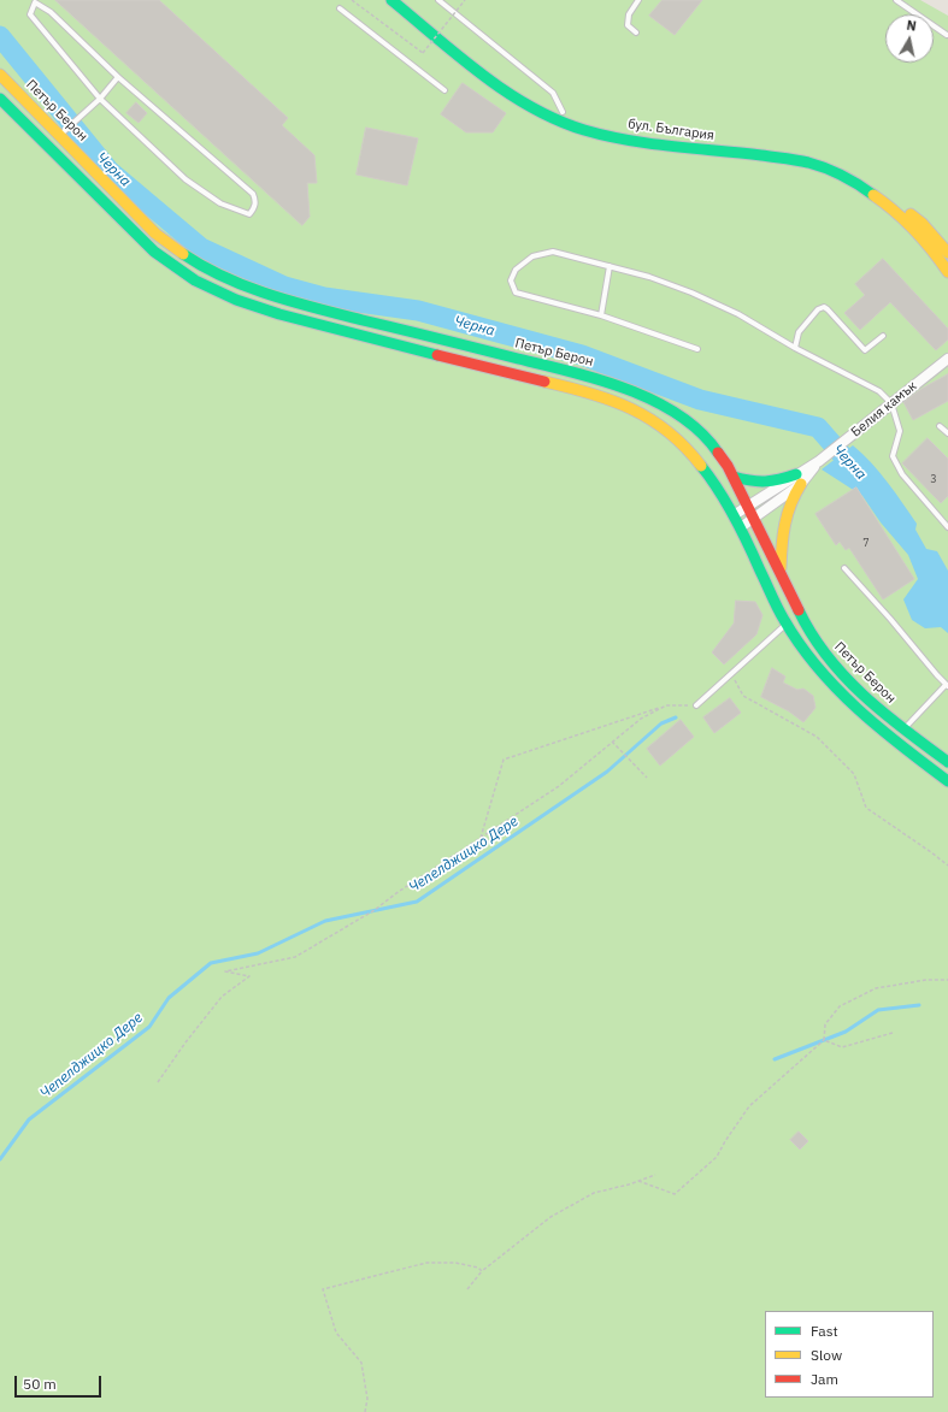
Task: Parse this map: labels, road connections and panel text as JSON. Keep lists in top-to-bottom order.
{
  "streets": {
    "main road": ["Петър Берон", "бул. България"],
    "street": ["Белия камък"]
  },
  "crossings": [
    ["Петър Берон", "Белия камък"]
  ],
  "water": ["Черна", "Чепелджицко Дере"],
  "house_numbers": ["3", "7"],
  "legend": ["Fast", "Slow", "Jam"],
  "scale_bar": "50 m",
  "north": "top"
}
